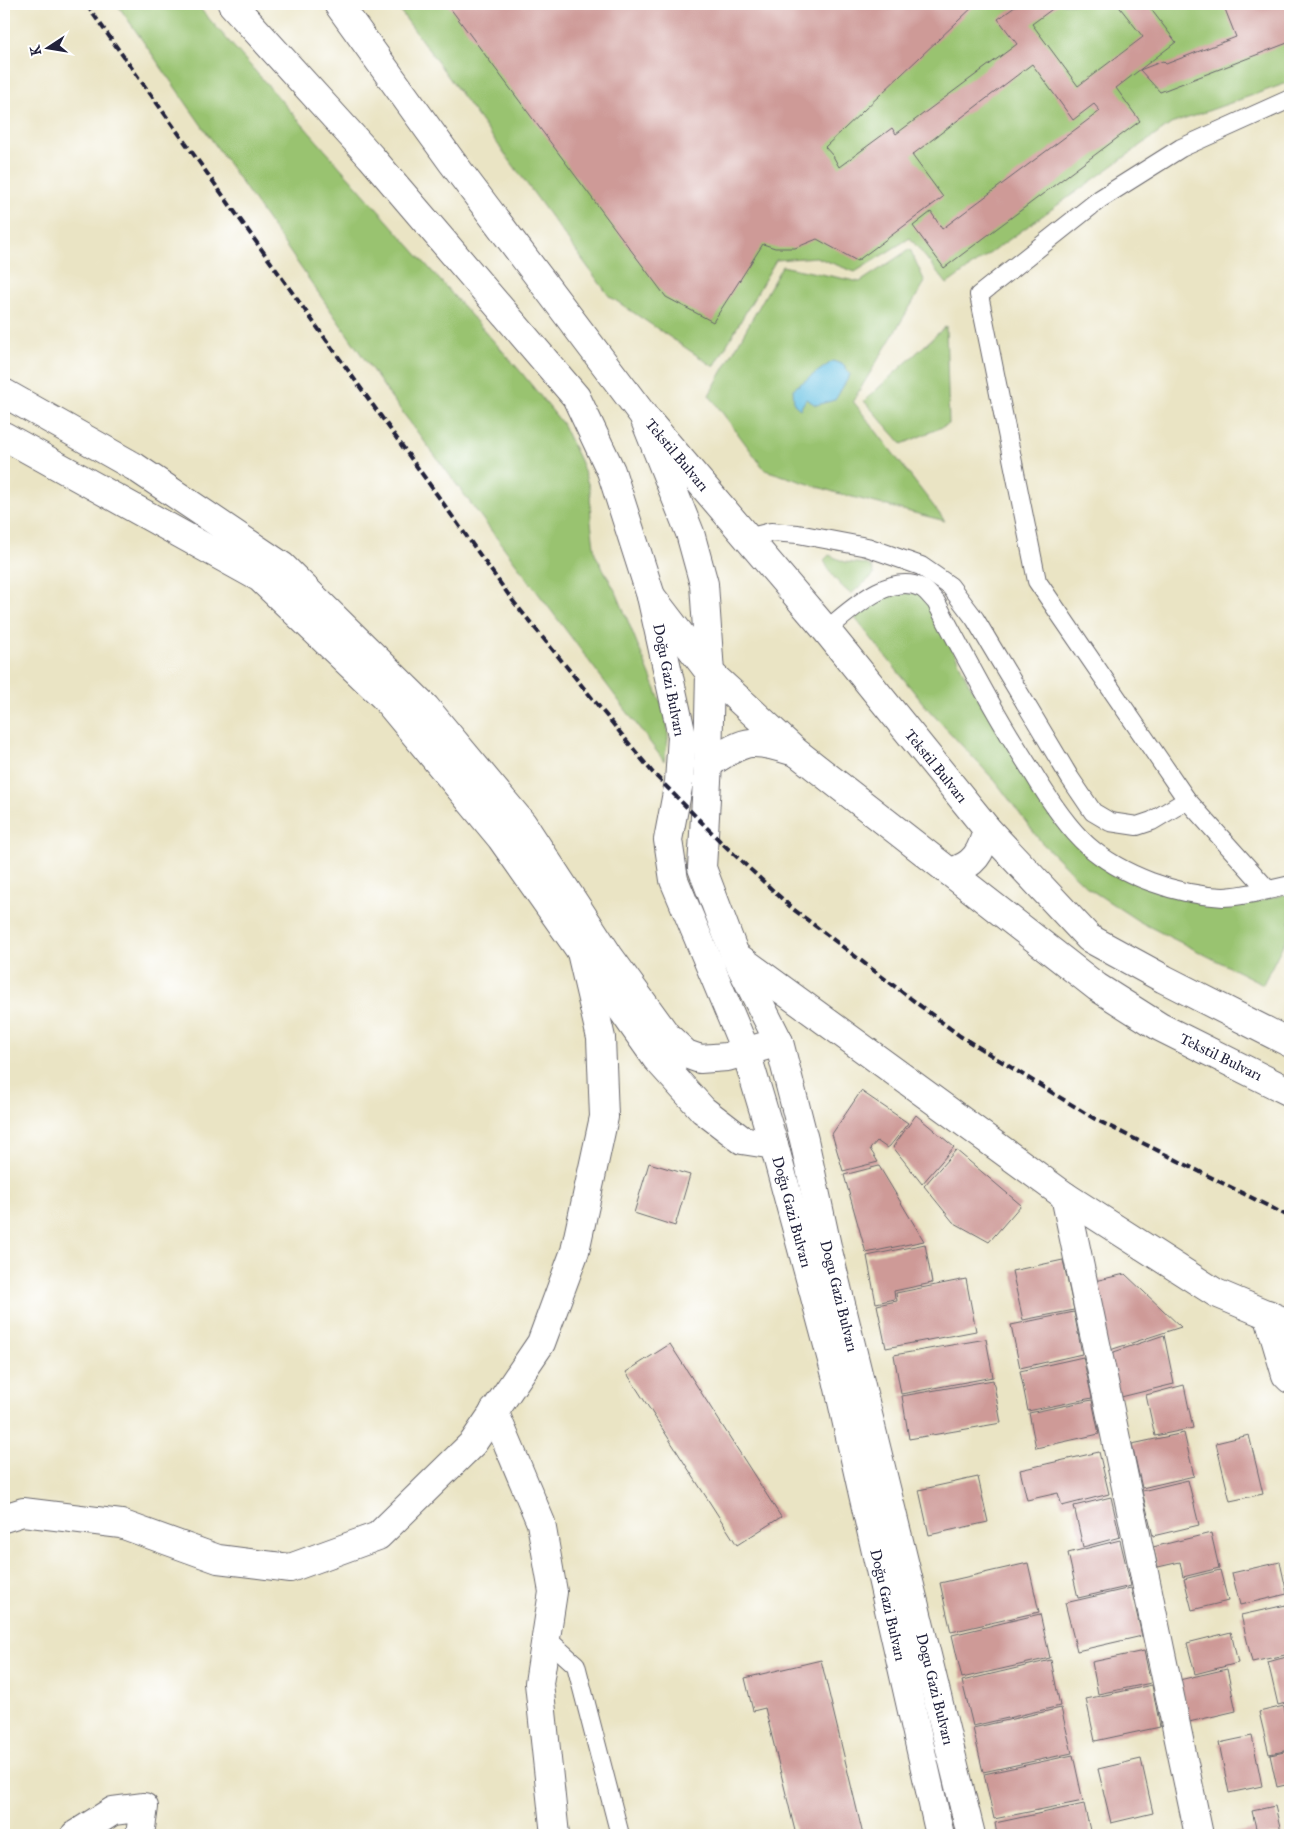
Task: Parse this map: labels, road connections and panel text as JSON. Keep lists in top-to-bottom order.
{
  "streets": {
    "main road": ["Tekstil Bulvarı", "Doğu Gazi Bulvarı", "Dogu Gazi Bulvarı"]
  },
  "crossings": [
    ["Tekstil Bulvarı", "Doğu Gazi Bulvarı"],
    ["Tekstil Bulvarı", "Dogu Gazi Bulvarı"]
  ],
  "north": "left"
}
